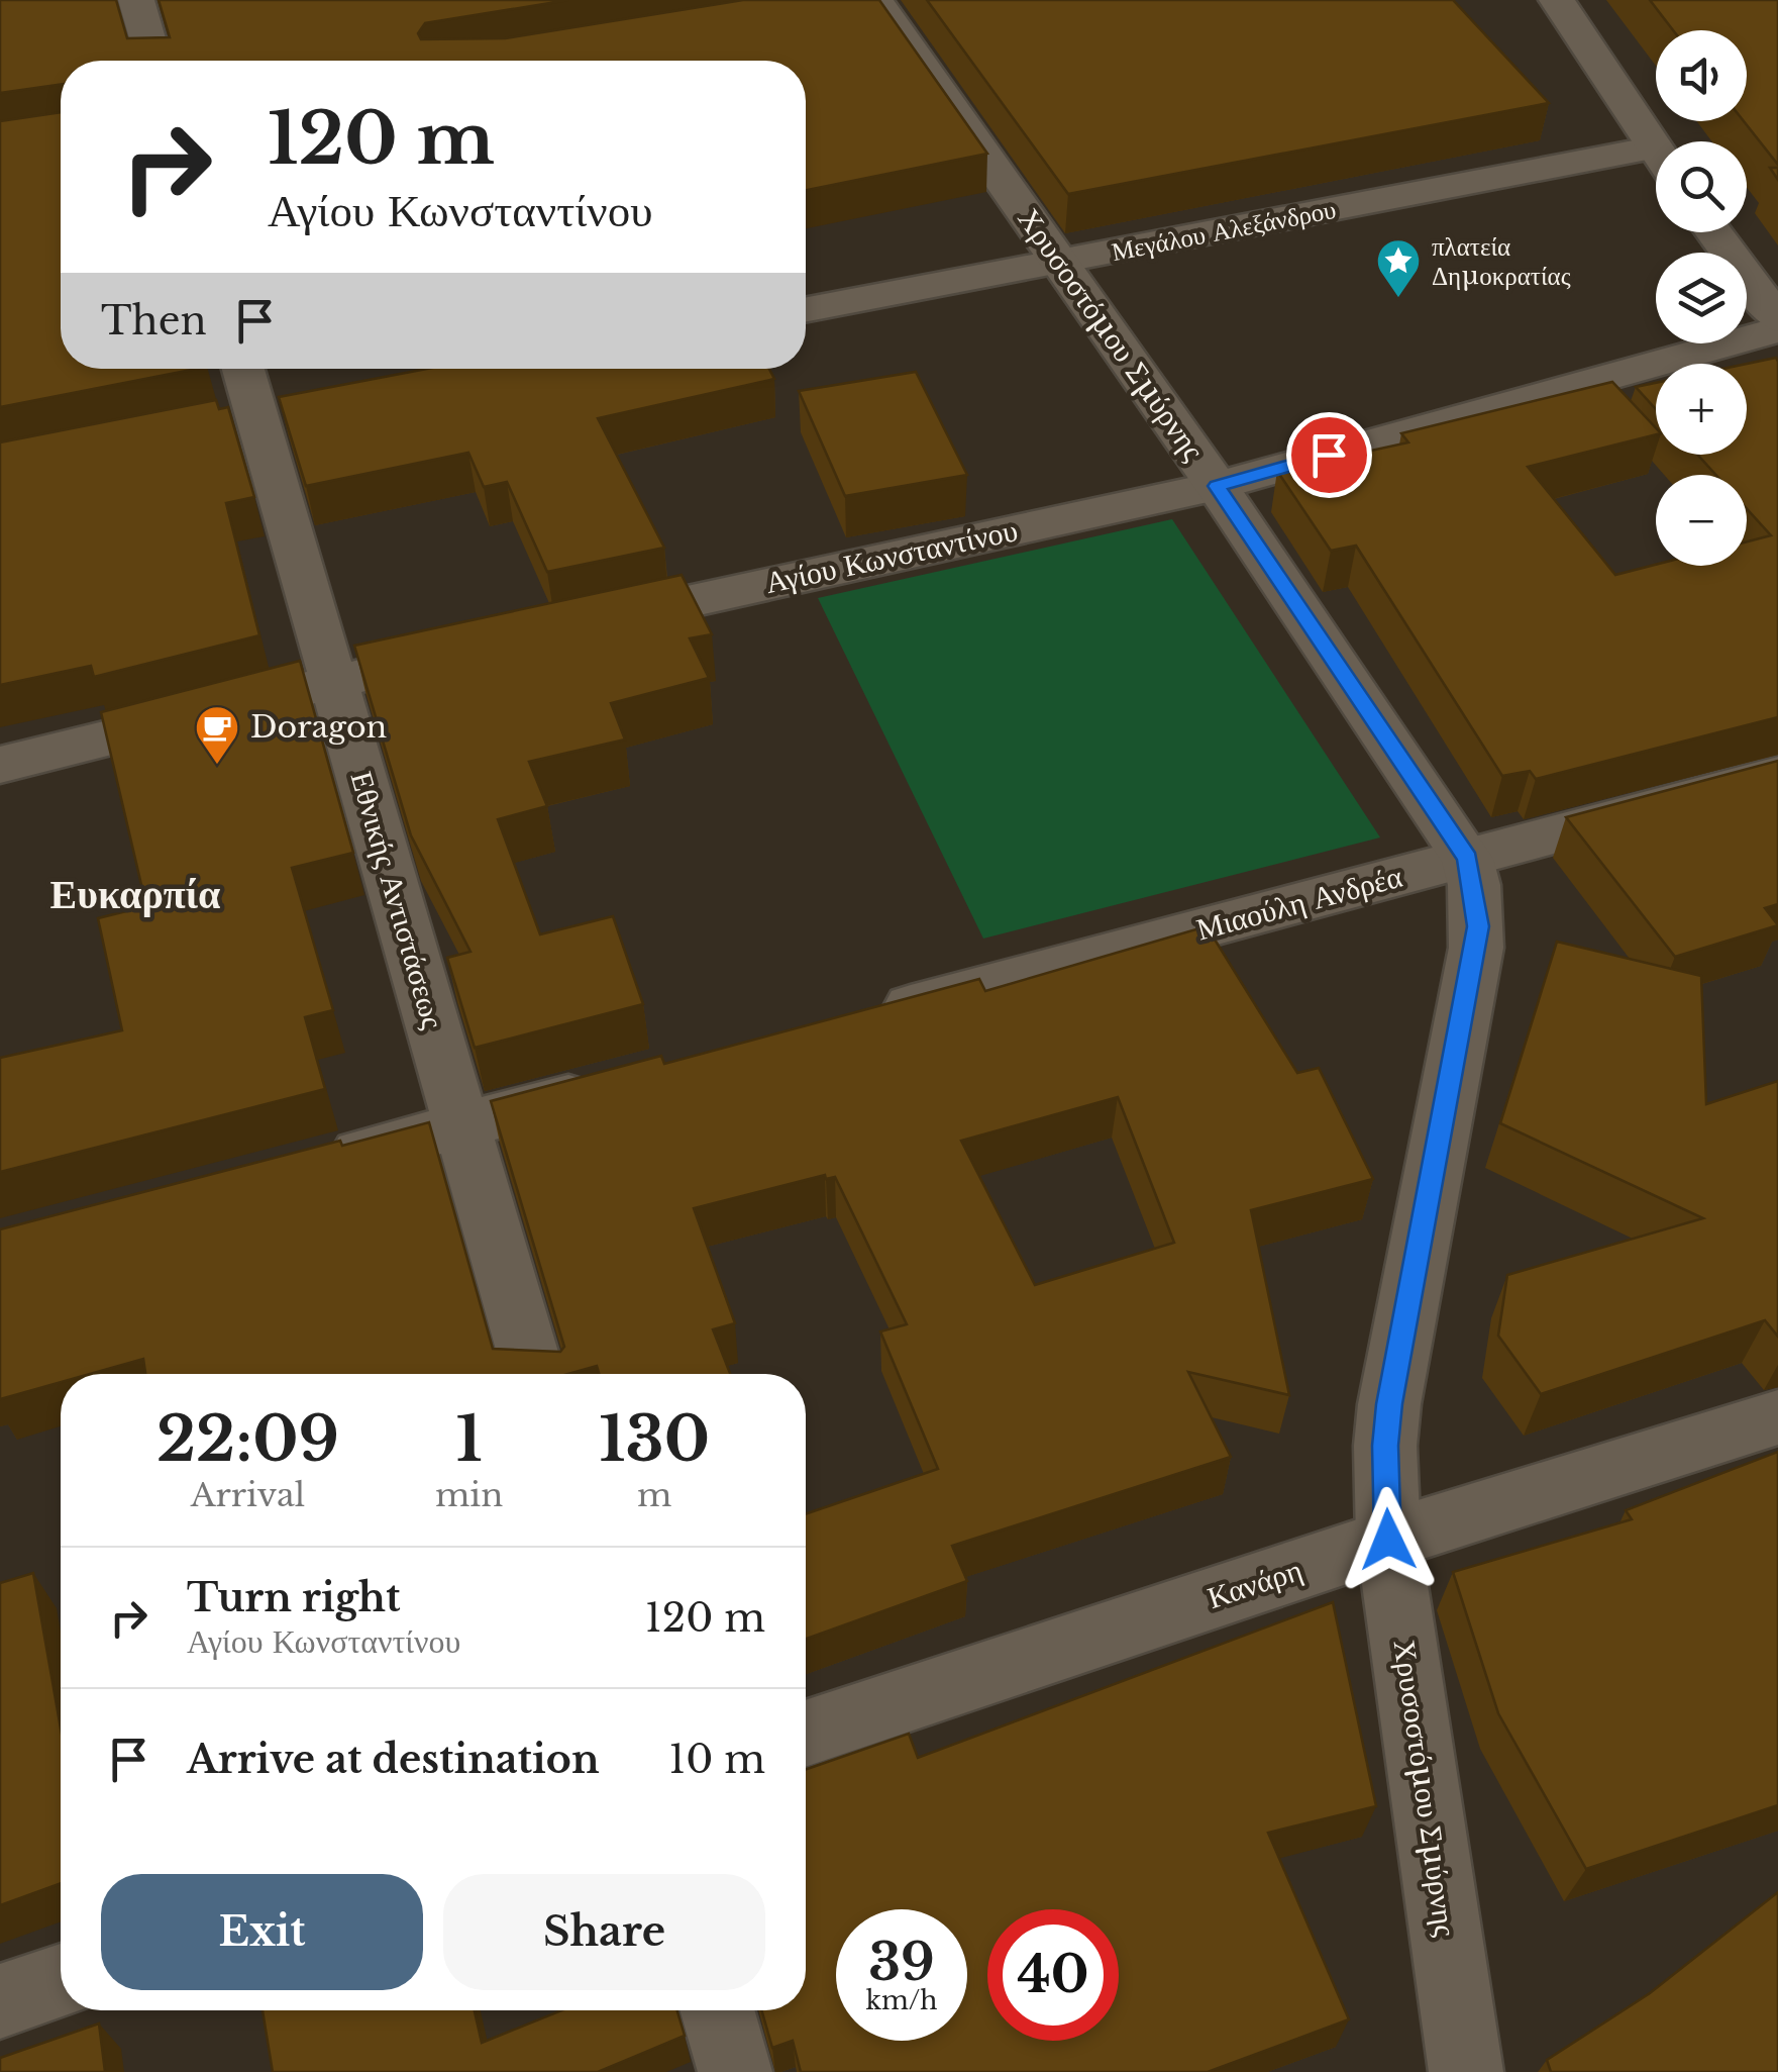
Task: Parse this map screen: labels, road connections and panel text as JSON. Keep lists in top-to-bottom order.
{
  "streets": {
    "street": [
      "Μεγάλου Αλεξάνδρου",
      "Χρυσοστόμου Σμύρνης",
      "Αγίου Κωνσταντίνου",
      "Εθνικής Αντιστάσεως",
      "Μιαούλη Ανδρέα",
      "Κανάρη"
    ]
  },
  "crossings": [
    ["Μεγάλου Αλεξάνδρου", "Χρυσοστόμου Σμύρνης"],
    ["Χρυσοστόμου Σμύρνης", "Αγίου Κωνσταντίνου"],
    ["Χρυσοστόμου Σμύρνης", "Μιαούλη Ανδρέα"],
    ["Χρυσοστόμου Σμύρνης", "Κανάρη"]
  ],
  "districts": ["Ευκαρπία"],
  "places": {
    "place": ["πλατεία Δημοκρατίας"],
    "cafe": ["Doragon"]
  },
  "page": {
    "map_buttons": ["+", "−"],
    "turn": ["120 m", "Αγίου Κωνσταντίνου"],
    "then": "Then",
    "eta": [
      "22:09",
      "Arrival",
      "1",
      "min",
      "130",
      "m"
    ],
    "list": [
      {
        "name": "Turn right",
        "note": "Αγίου Κωνσταντίνου",
        "value": "120 m"
      },
      {
        "name": "Arrive at destination",
        "value": "10 m"
      }
    ],
    "buttons": ["Exit", "Share"],
    "speed": "39 km/h",
    "limit": "40"
  }
}
